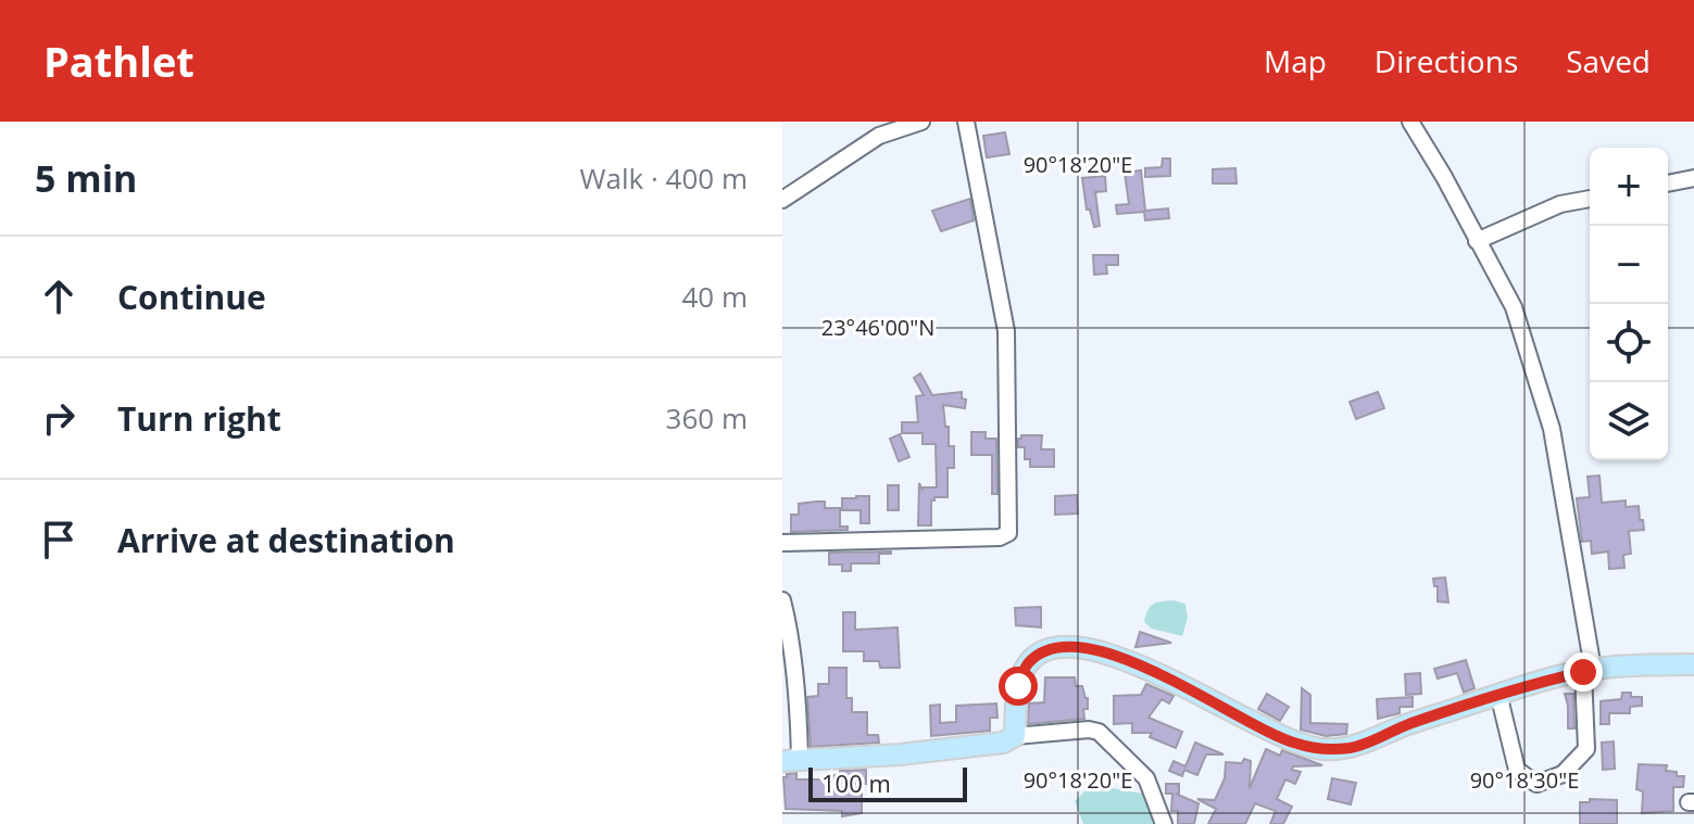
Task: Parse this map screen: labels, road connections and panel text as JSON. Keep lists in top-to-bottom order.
{
  "scale_bar": "100 m",
  "page": {
    "header": "Pathlet",
    "nav": ["Map", "Directions", "Saved"],
    "heading": ["5 min", "Walk · 400 m"],
    "map_buttons": ["+", "−"],
    "list": [
      ["Continue", "40 m"],
      ["Turn right", "360 m"],
      "Arrive at destination"
    ],
    "scale": "100 m"
  },
  "coordinates": ["90°18'20\"E", "23°46'00\"N", "90°18'30\"E"]
}
